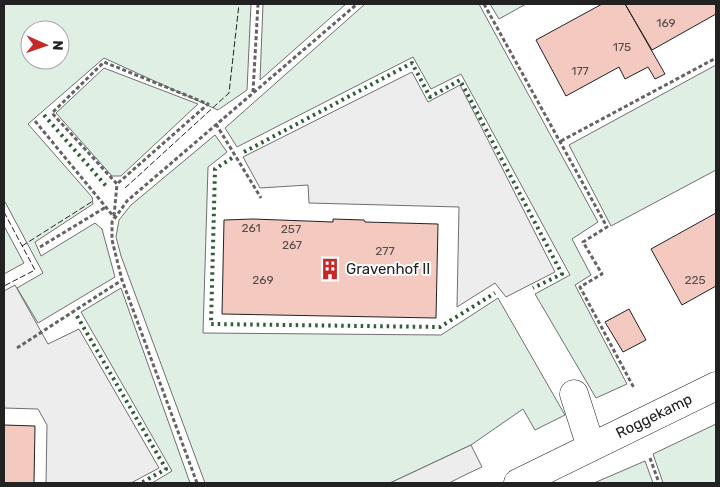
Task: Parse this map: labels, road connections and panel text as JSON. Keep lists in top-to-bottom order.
{
  "streets": {
    "street": ["Roggekamp"]
  },
  "places": {
    "building": ["Gravenhof II"]
  },
  "house_numbers": [
    "169",
    "175",
    "177",
    "261",
    "257",
    "267",
    "277",
    "269",
    "225"
  ],
  "north": "right"
}
